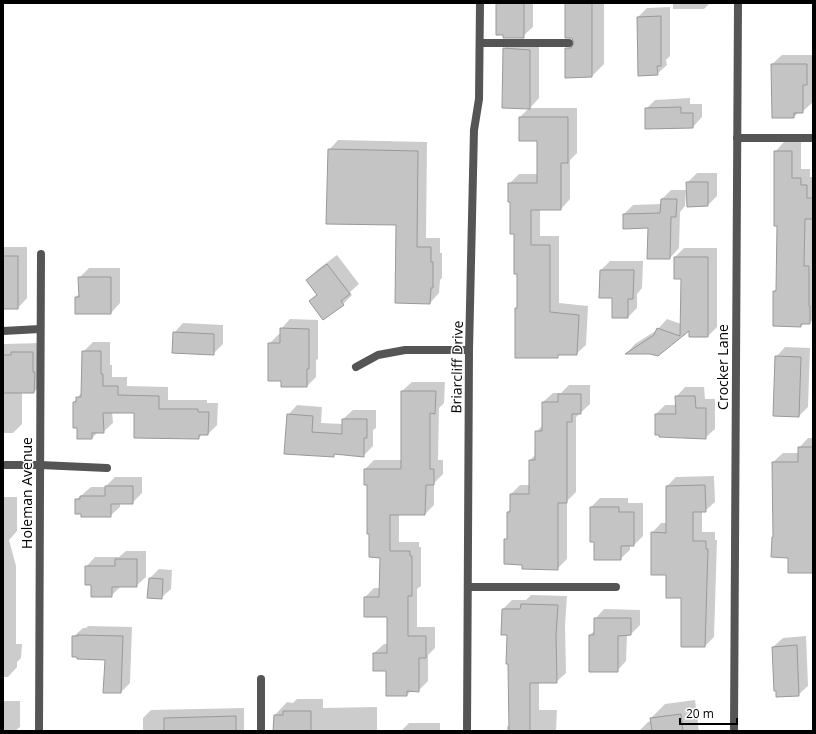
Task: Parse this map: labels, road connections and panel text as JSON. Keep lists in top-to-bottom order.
{
  "streets": {
    "street": ["Briarcliff Drive", "Crocker Lane", "Holeman Avenue"]
  },
  "scale_bar": "20 m"
}
